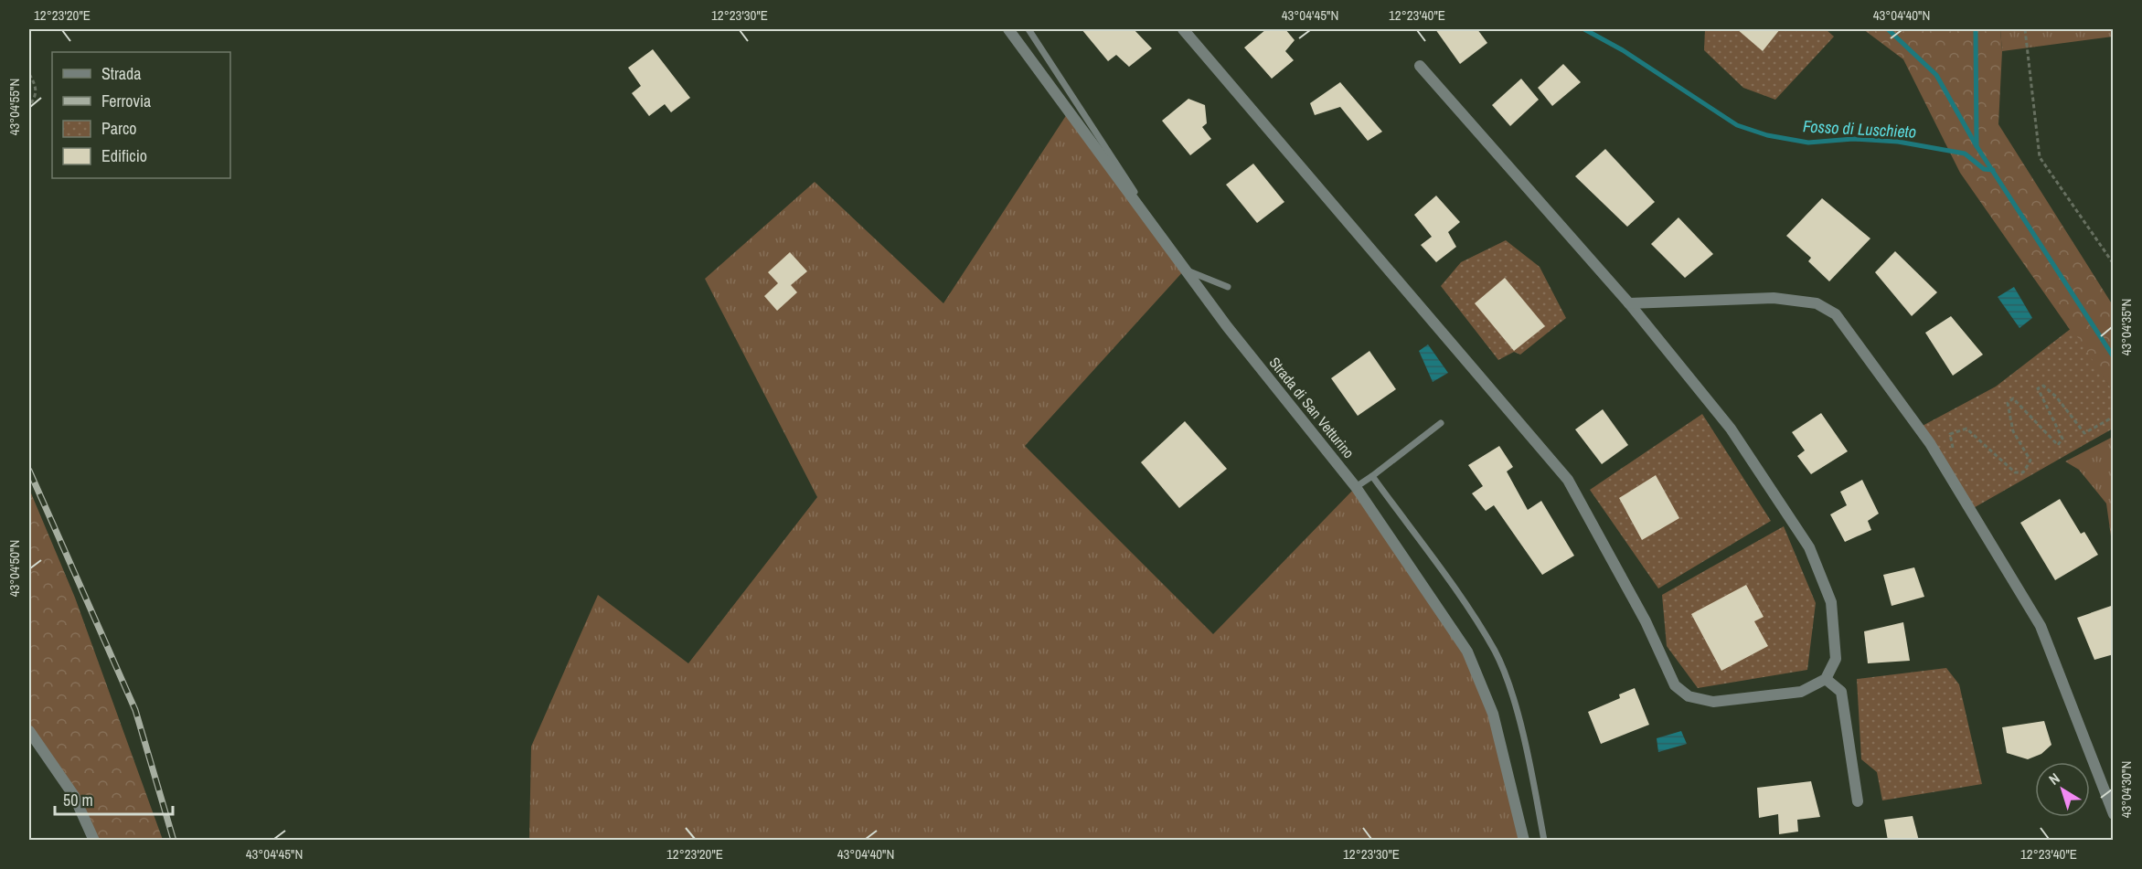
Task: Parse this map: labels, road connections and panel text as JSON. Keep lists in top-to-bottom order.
{
  "streets": {
    "street": ["Strada di San Vetturino"]
  },
  "water": ["Fosso di Luschieto"],
  "legend": [
    "Strada",
    "Ferrovia",
    "Parco",
    "Edificio"
  ],
  "scale_bar": "50 m",
  "north": "top left",
  "coordinates": [
    "12°23'20\"E",
    "12°23'30\"E",
    "43°04'45\"N",
    "12°23'40\"E",
    "43°04'40\"N",
    "43°04'55\"N",
    "43°04'35\"N",
    "43°04'50\"N",
    "43°04'30\"N"
  ]
}
